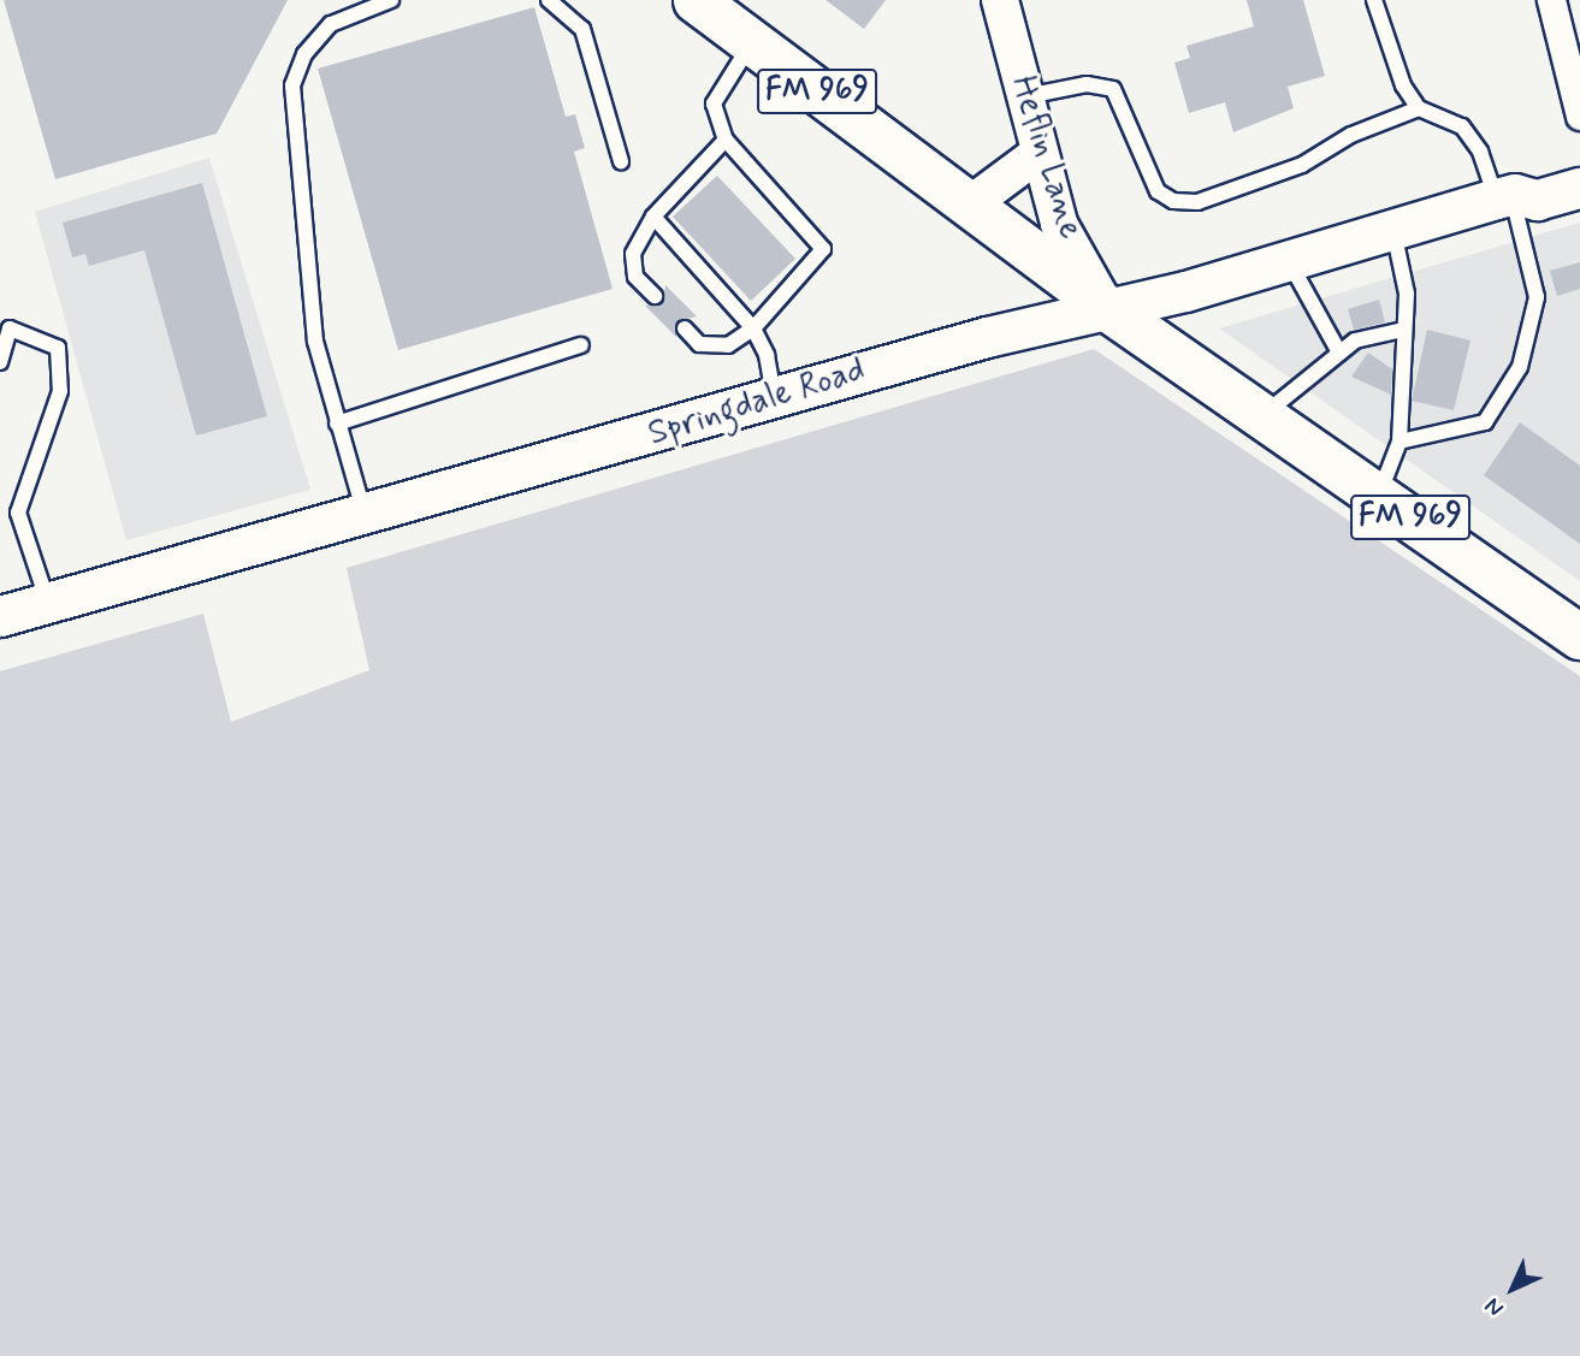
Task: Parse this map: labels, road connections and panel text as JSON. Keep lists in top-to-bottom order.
{
  "streets": {
    "main road": ["FM 969", "Springdale Road"],
    "street": ["Heflin Lane"]
  },
  "crossings": [
    ["FM 969", "Heflin Lane"],
    ["FM 969", "Springdale Road"],
    ["Heflin Lane", "Springdale Road"]
  ],
  "north": "bottom left"
}
